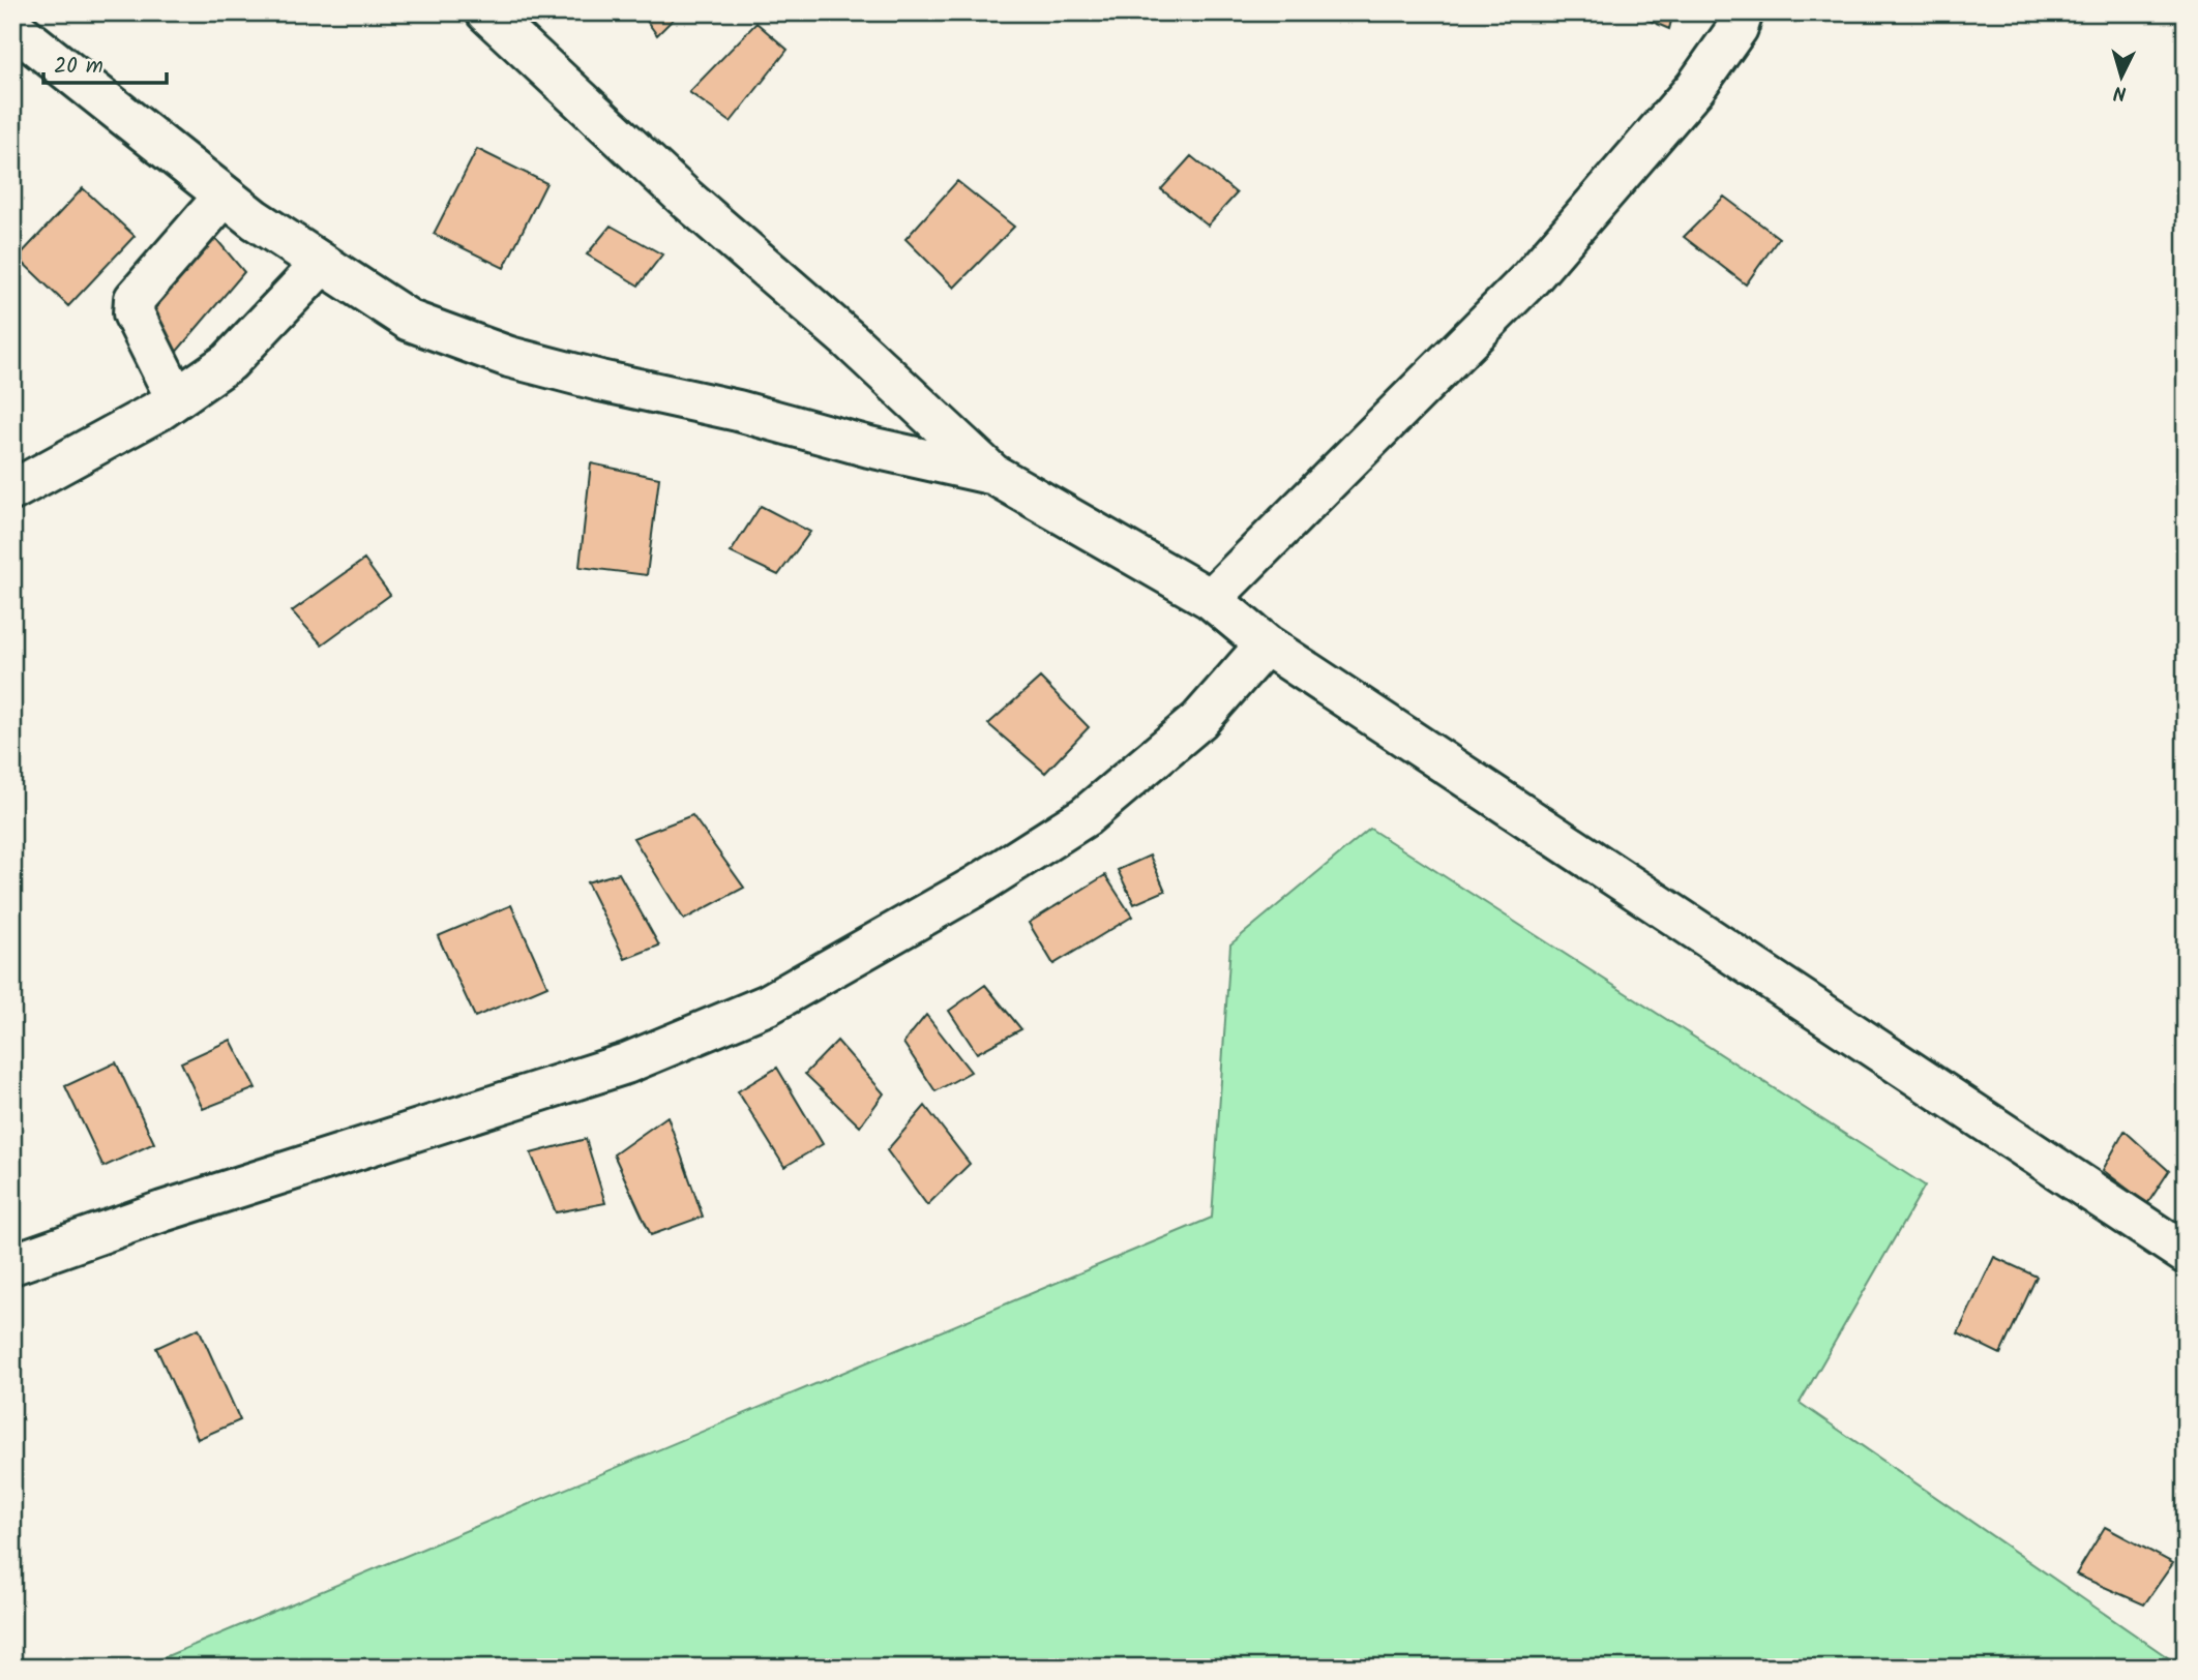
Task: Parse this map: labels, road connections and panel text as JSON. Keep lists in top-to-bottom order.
{
  "scale_bar": "20 m",
  "north": "bottom"
}
